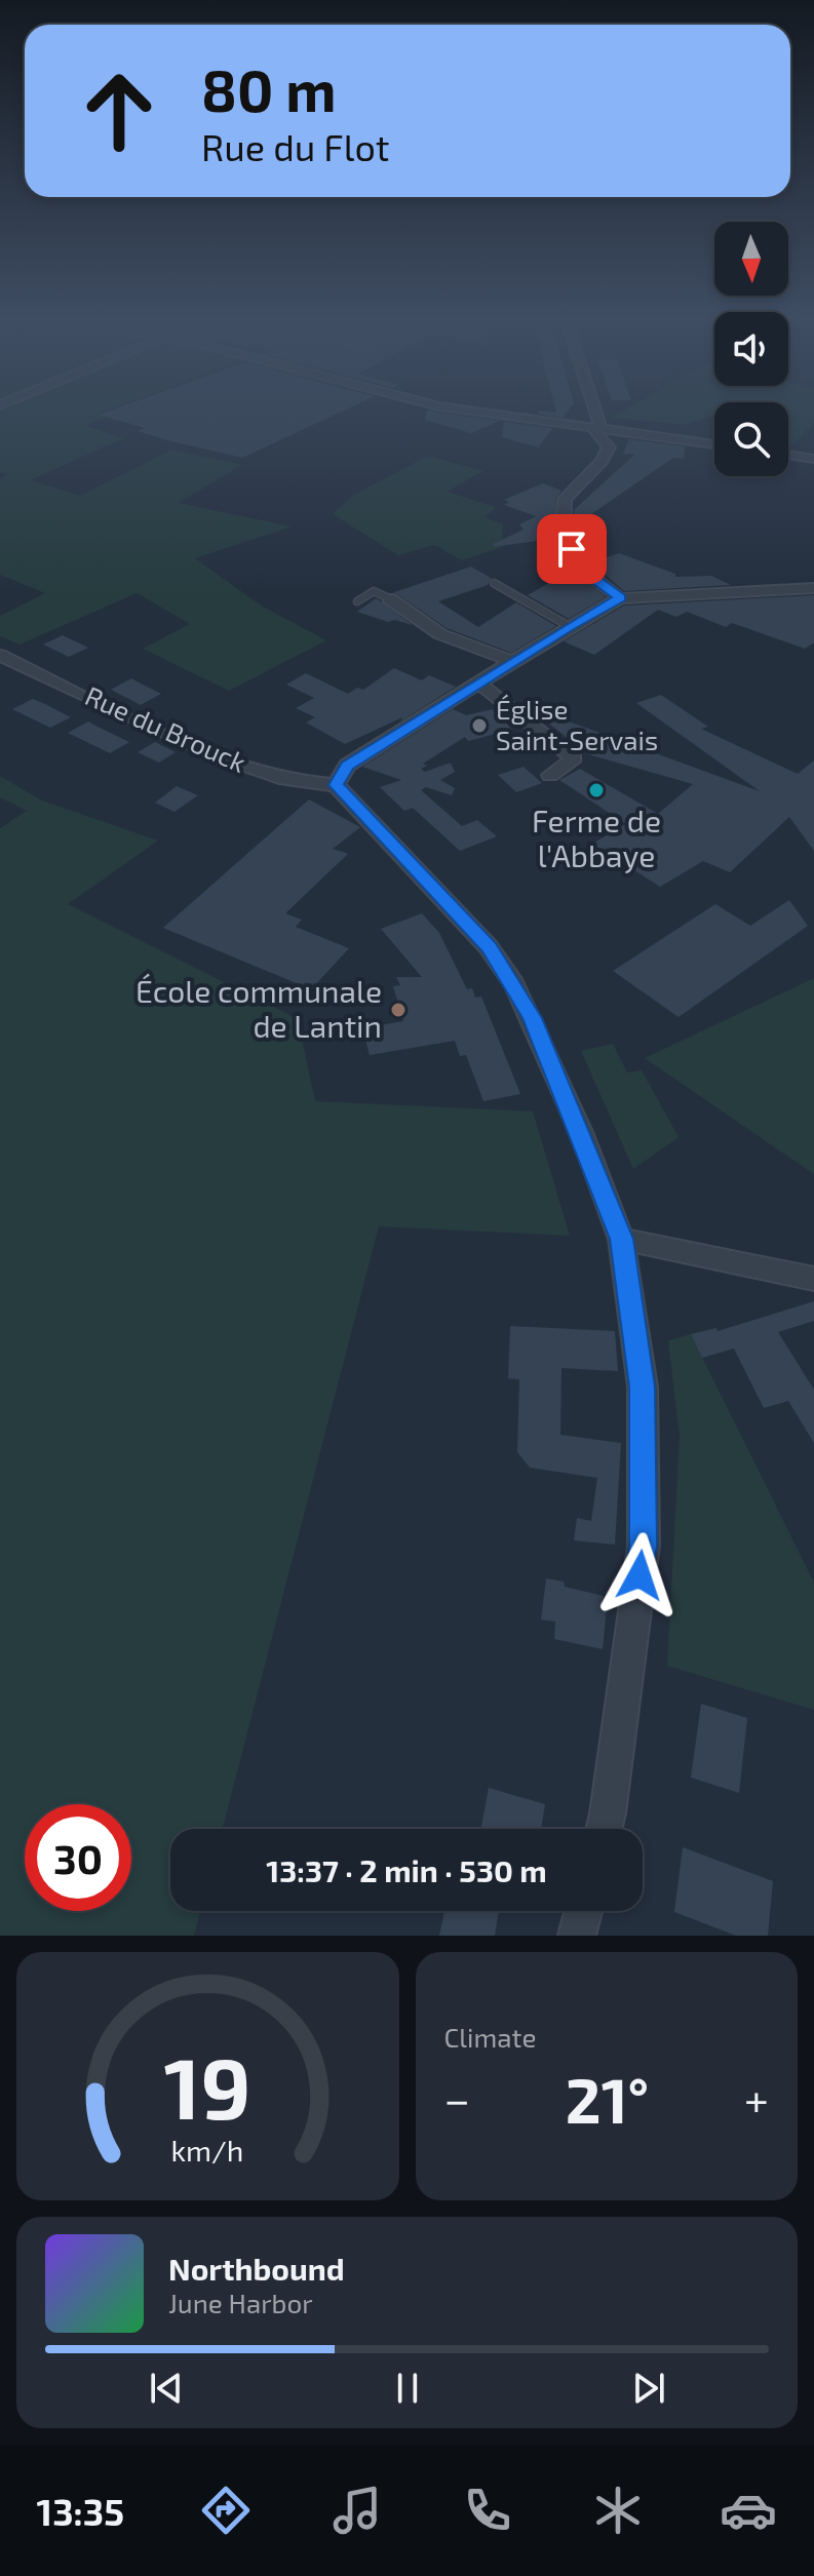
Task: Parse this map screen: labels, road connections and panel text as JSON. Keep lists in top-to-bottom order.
{
  "streets": {
    "street": ["Rue du Brouck"]
  },
  "places": ["Église Saint-Servais", "Ferme de l'Abbaye", "École communale de Lantin"],
  "north": "bottom",
  "page": {
    "turn": ["80 m", "Rue du Flot"],
    "limit": "30",
    "trip": "13:37 · 2 min · 530 m",
    "tile": "Climate",
    "heat": ["−", "21°", "+"],
    "song": ["Northbound", "June Harbor"],
    "tabs": "13:35",
    "gauge": ["19", "km/h"]
  }
}
